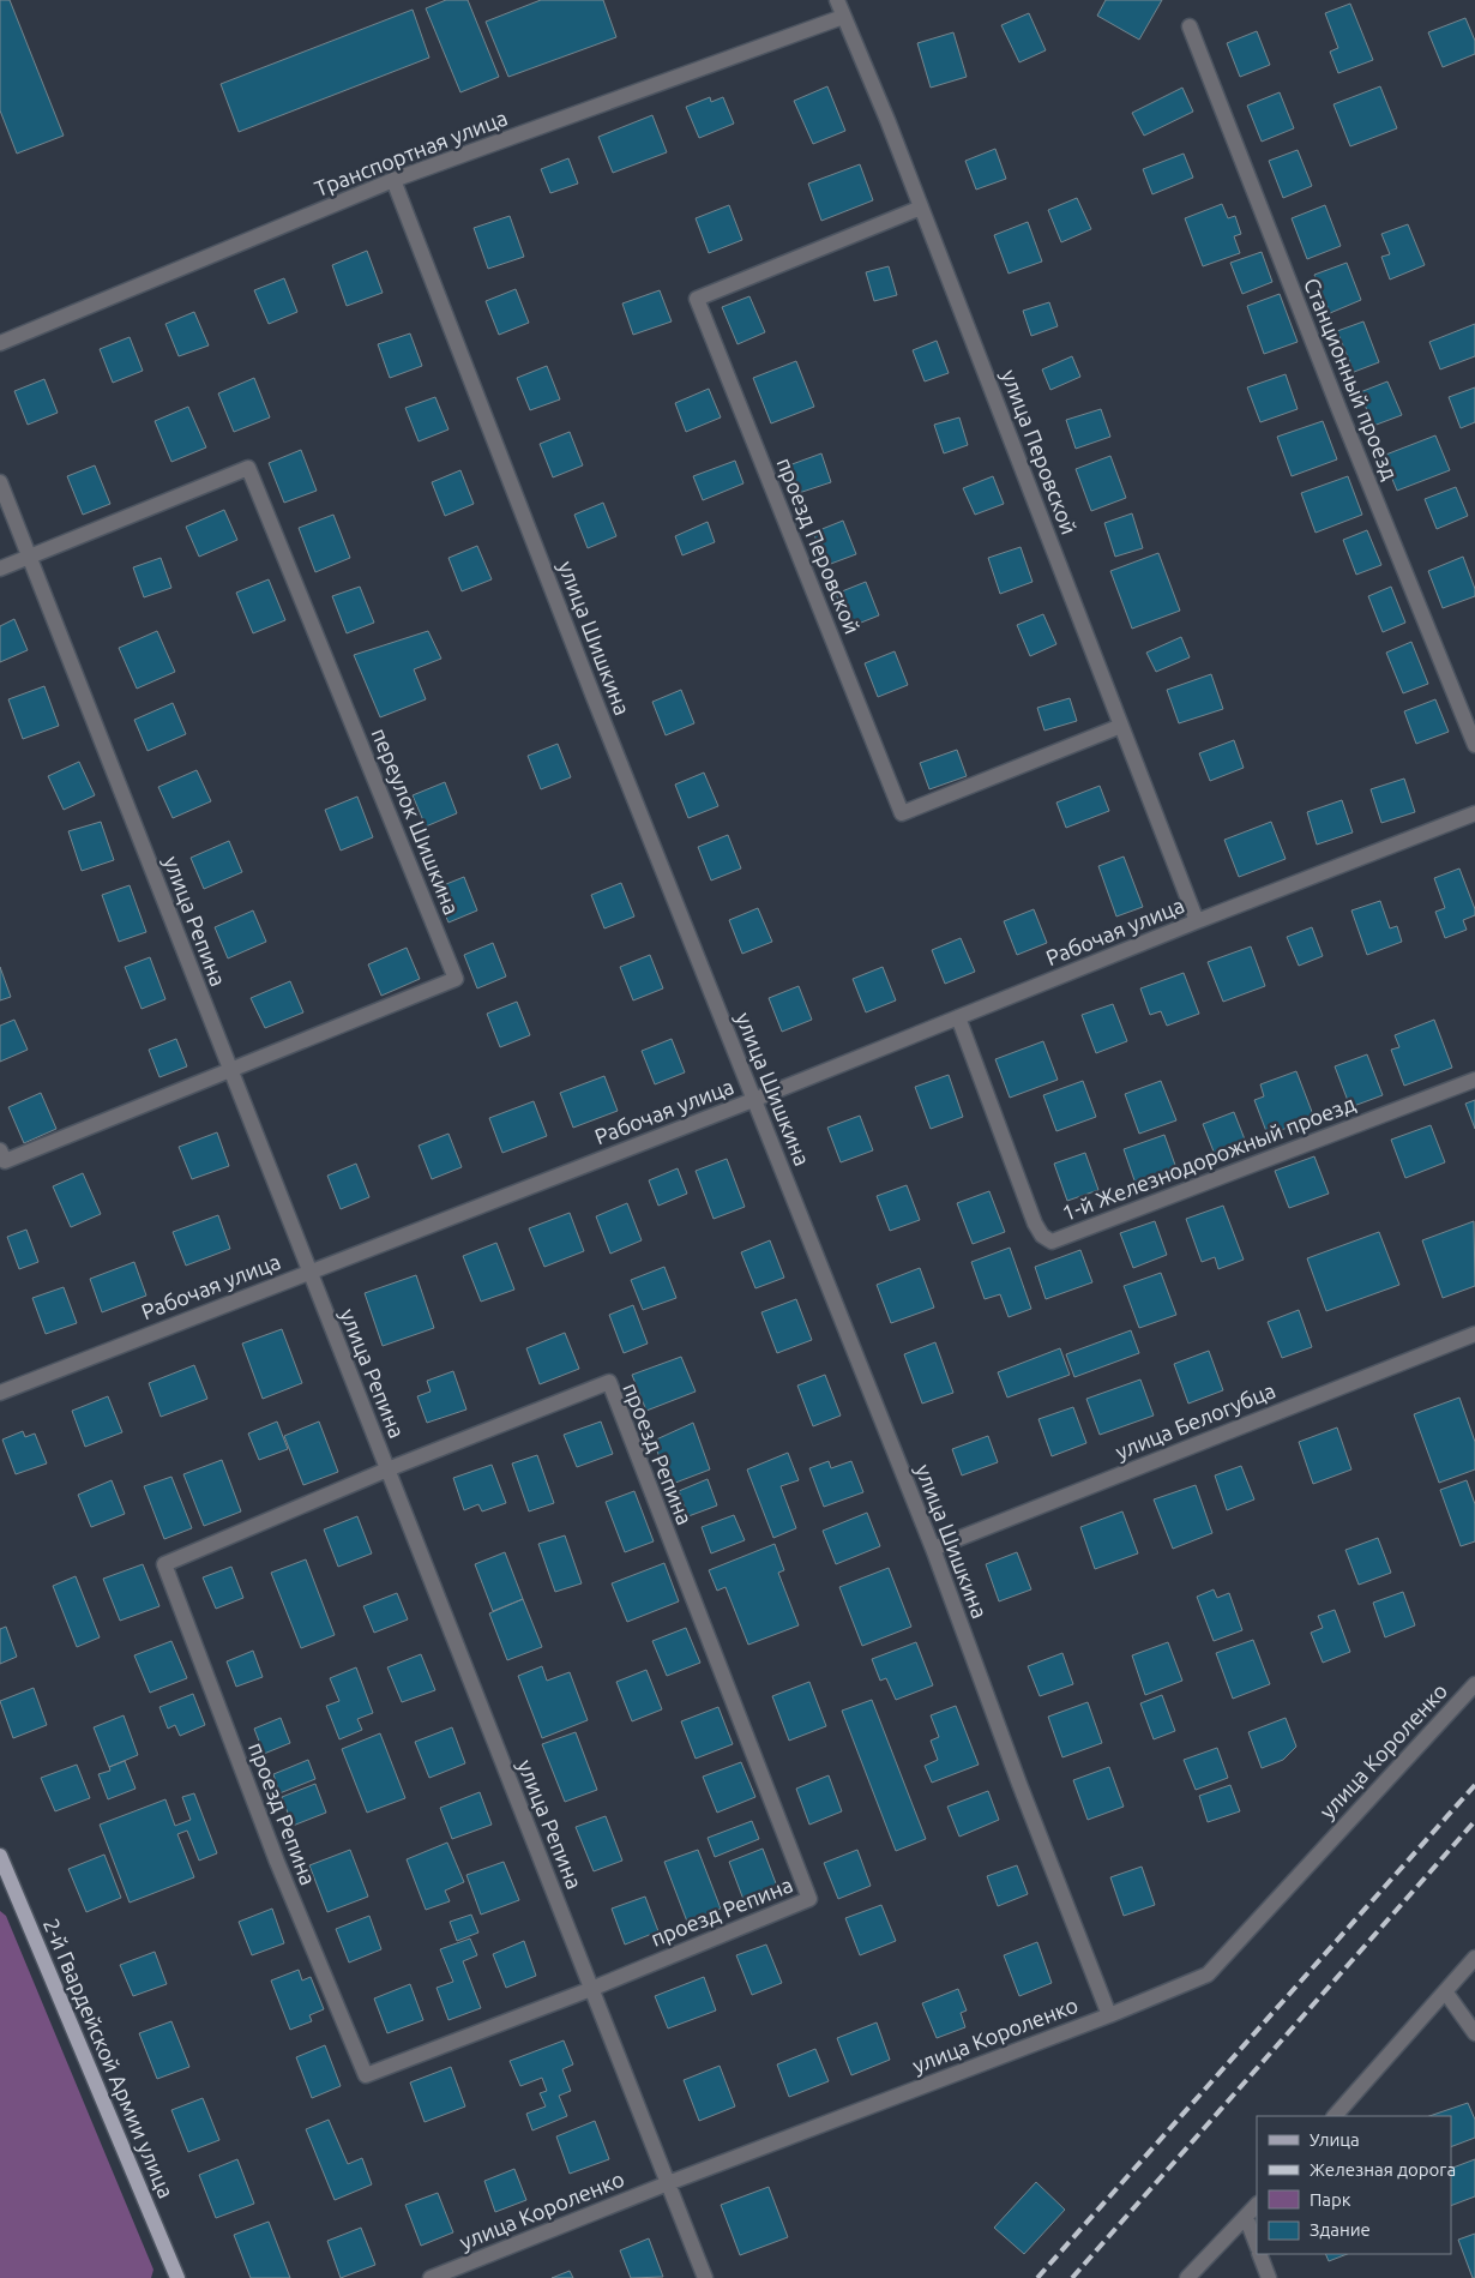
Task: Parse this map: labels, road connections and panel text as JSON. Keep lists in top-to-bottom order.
{
  "streets": {
    "main road": ["2-й Гвардейской Армии улица"],
    "street": [
      "Транспортная улица",
      "Станционный проезд",
      "улица Перовской",
      "проезд Перовской",
      "улица Шишкина",
      "переулок Шишкина",
      "улица Репина",
      "Рабочая улица",
      "1-й Железнодорожный проезд",
      "улица Белогубца",
      "проезд Репина",
      "улица Короленко"
    ]
  },
  "crossings": [
    ["Транспортная улица", "улица Перовской"],
    ["Транспортная улица", "улица Шишкина"],
    ["улица Перовской", "проезд Перовской"],
    ["улица Перовской", "Рабочая улица"],
    ["улица Шишкина", "Рабочая улица"],
    ["улица Шишкина", "улица Белогубца"],
    ["улица Шишкина", "улица Короленко"],
    ["переулок Шишкина", "улица Репина"],
    ["улица Репина", "Рабочая улица"],
    ["улица Репина", "проезд Репина"],
    ["улица Репина", "улица Короленко"],
    ["Рабочая улица", "1-й Железнодорожный проезд"]
  ],
  "legend": [
    "Улица",
    "Железная дорога",
    "Парк",
    "Здание"
  ]
}
